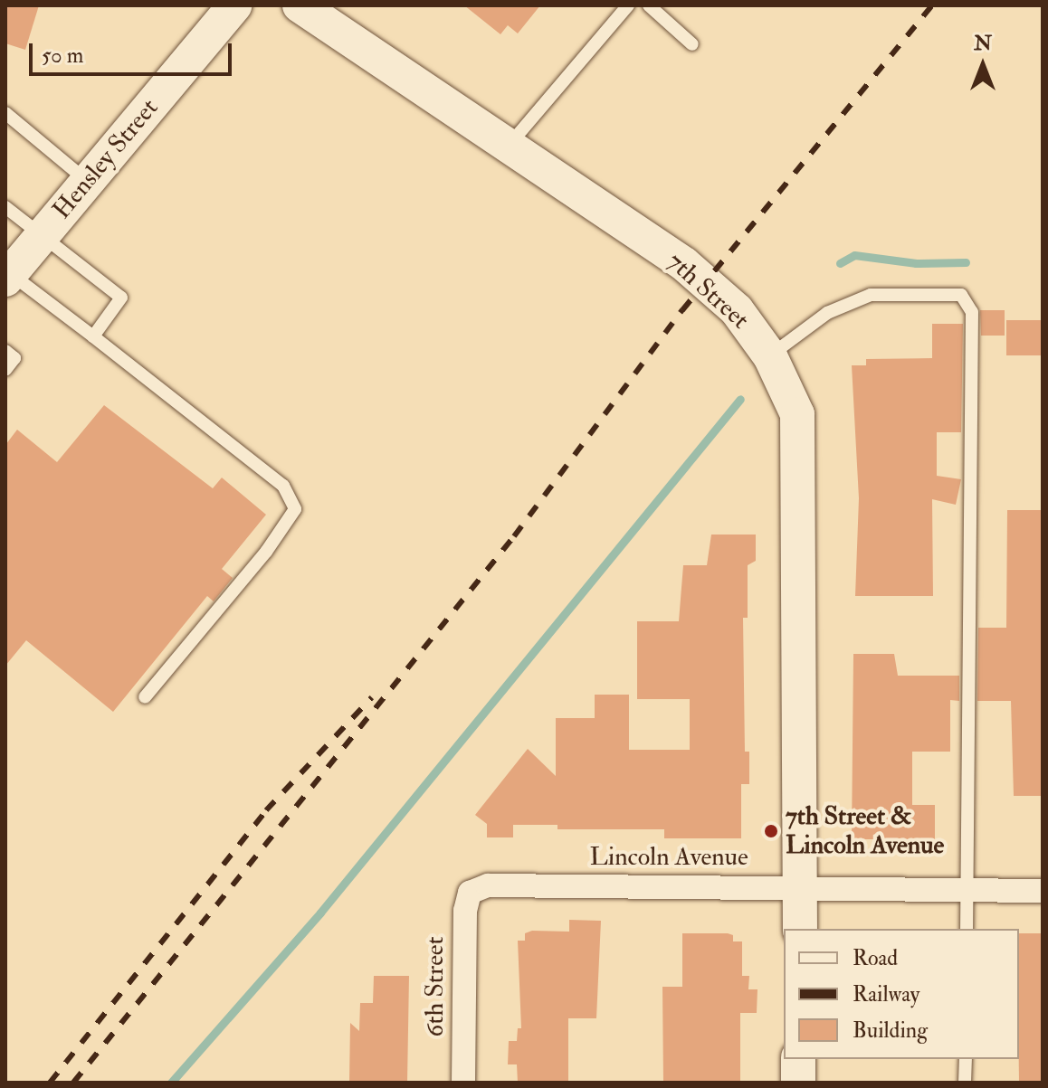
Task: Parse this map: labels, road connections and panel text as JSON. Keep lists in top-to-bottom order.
{
  "streets": {
    "street": [
      "Hensley Street",
      "7th Street",
      "Lincoln Avenue",
      "6th Street"
    ]
  },
  "crossings": [
    ["7th Street", "Lincoln Avenue"],
    ["Lincoln Avenue", "6th Street"]
  ],
  "places": ["7th Street & Lincoln Avenue"],
  "legend": ["Road", "Railway", "Building"],
  "scale_bar": "50 m",
  "north": "top"
}
